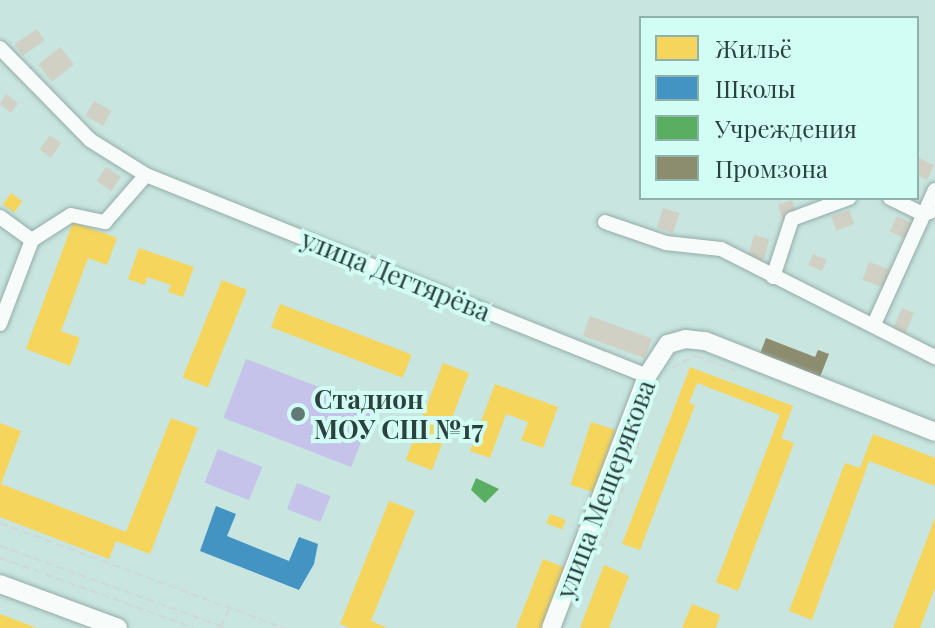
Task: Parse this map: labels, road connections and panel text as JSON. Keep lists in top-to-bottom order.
{
  "streets": {
    "street": ["улица Дегтярёва", "улица Мещерякова"]
  },
  "crossings": [
    ["улица Дегтярёва", "улица Мещерякова"]
  ],
  "places": ["Стадион МОУ СШ №17"],
  "legend": [
    "Жильё",
    "Школы",
    "Учреждения",
    "Промзона"
  ]
}
